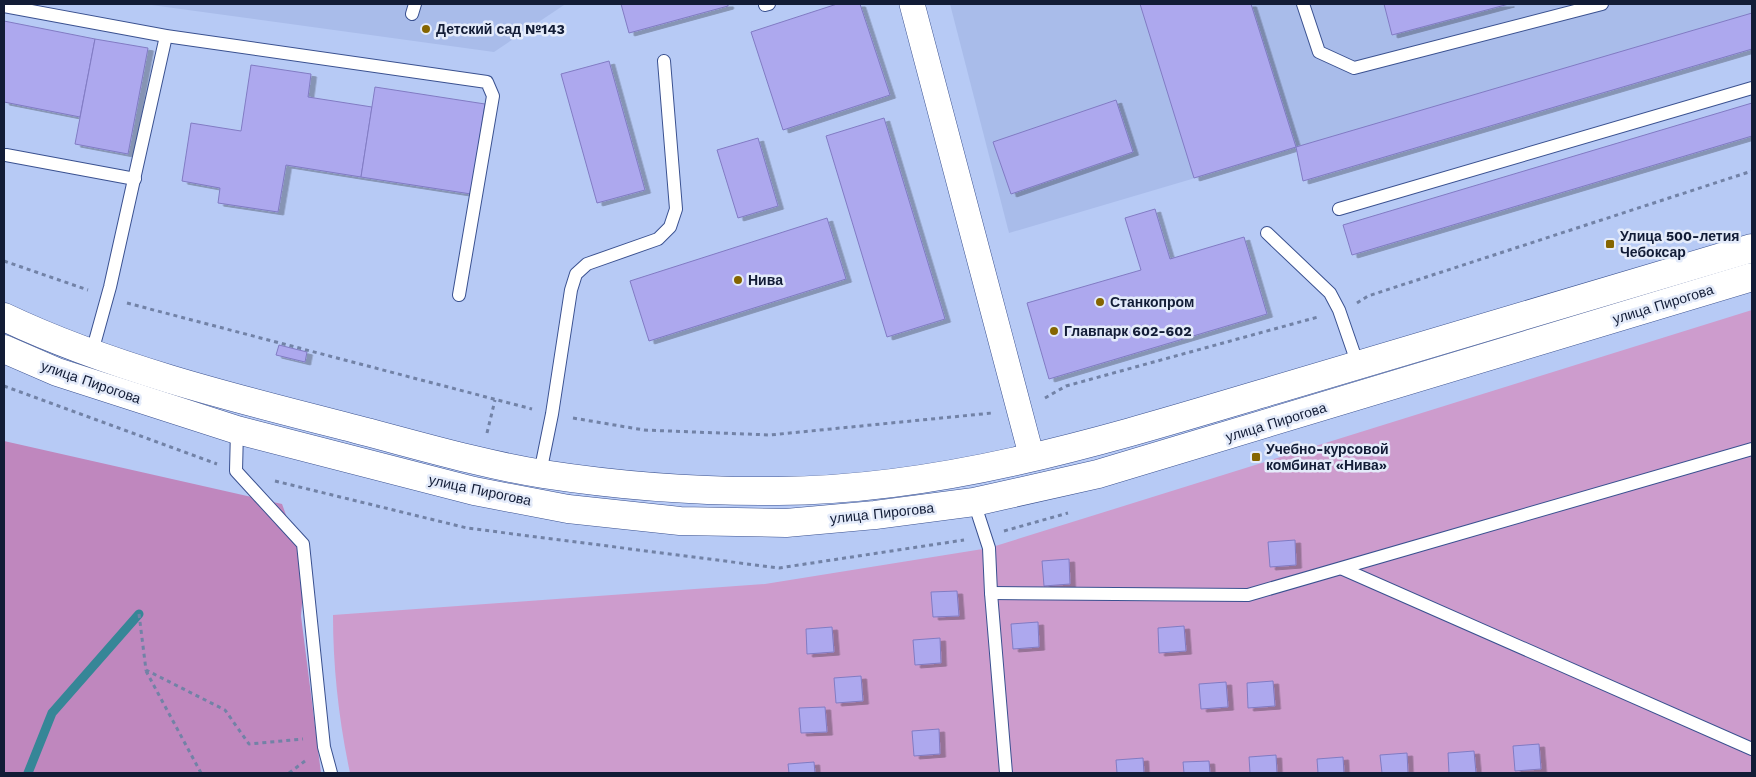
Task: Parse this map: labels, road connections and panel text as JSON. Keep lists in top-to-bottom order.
{
  "streets": {
    "main road": ["улица Пирогова"]
  },
  "places": {
    "other": [
      "Детский сад №143",
      "Нива",
      "Станкопром",
      "Главпарк 602-602"
    ],
    "transit": ["Улица 500-летия Чебоксар", "Учебно-курсовой комбинат «Нива»"]
  }
}
